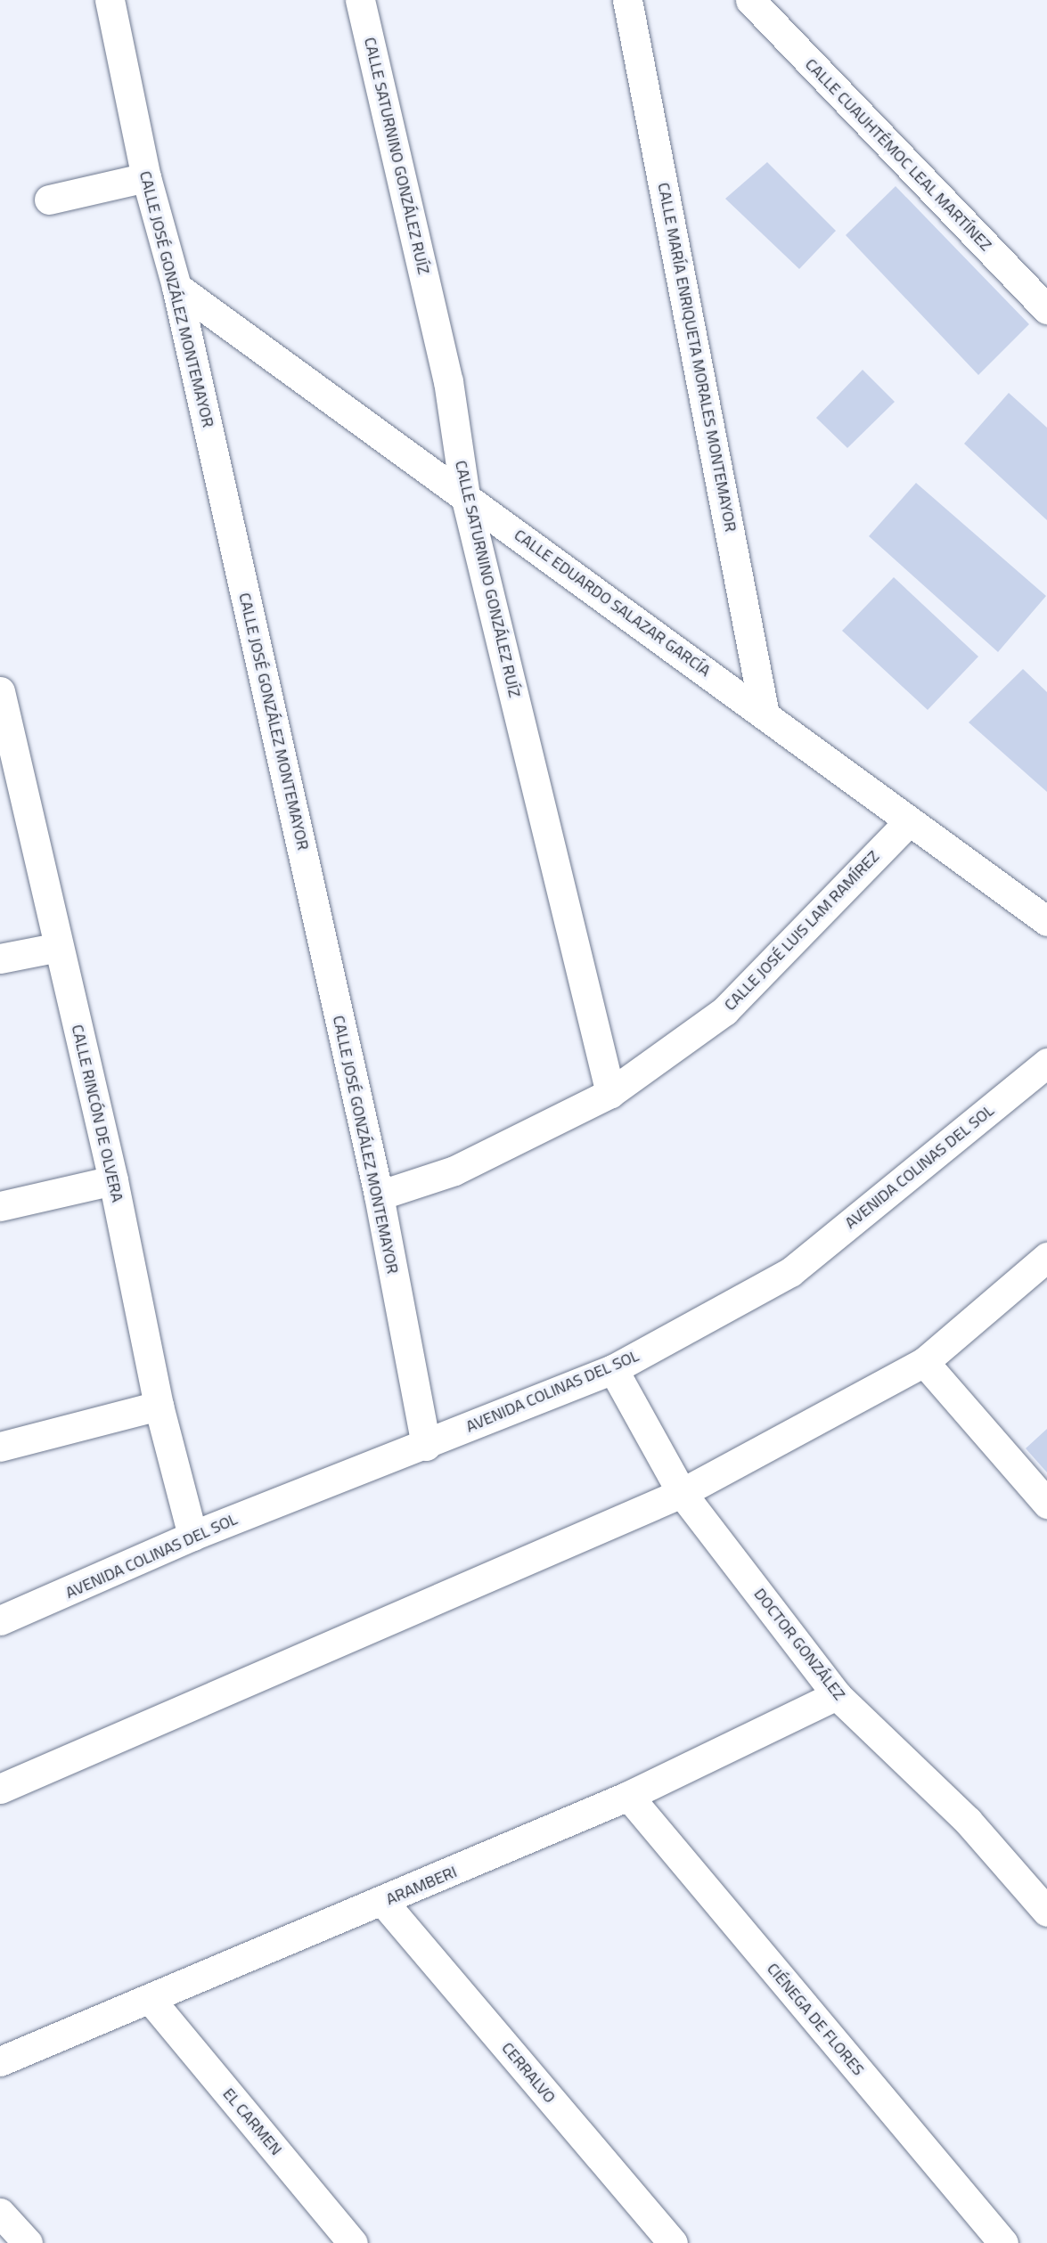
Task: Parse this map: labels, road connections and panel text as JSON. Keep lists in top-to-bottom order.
{
  "streets": {
    "street": [
      "CALLE CUAUHTÉMOC LEAL MARTÍNEZ",
      "CALLE SATURNINO GONZÁLEZ RUÍZ",
      "CALLE JOSÉ GONZÁLEZ MONTEMAYOR",
      "CALLE MARÍA ENRIQUETA MORALES MONTEMAYOR",
      "CALLE EDUARDO SALAZAR GARCÍA",
      "CALLE JOSÉ LUIS LAM RAMÍREZ",
      "CALLE RINCÓN DE OLVERA",
      "AVENIDA COLINAS DEL SOL",
      "DOCTOR GONZÁLEZ",
      "ARAMBERI",
      "CIÉNEGA DE FLORES",
      "CERRALVO",
      "EL CARMEN"
    ]
  },
  "crossings": [
    ["CALLE SATURNINO GONZÁLEZ RUÍZ", "CALLE EDUARDO SALAZAR GARCÍA"],
    ["CALLE SATURNINO GONZÁLEZ RUÍZ", "CALLE JOSÉ LUIS LAM RAMÍREZ"],
    ["CALLE JOSÉ GONZÁLEZ MONTEMAYOR", "CALLE EDUARDO SALAZAR GARCÍA"],
    ["CALLE JOSÉ GONZÁLEZ MONTEMAYOR", "CALLE JOSÉ LUIS LAM RAMÍREZ"],
    ["CALLE JOSÉ GONZÁLEZ MONTEMAYOR", "AVENIDA COLINAS DEL SOL"],
    ["CALLE MARÍA ENRIQUETA MORALES MONTEMAYOR", "CALLE EDUARDO SALAZAR GARCÍA"],
    ["CALLE EDUARDO SALAZAR GARCÍA", "CALLE JOSÉ LUIS LAM RAMÍREZ"],
    ["CALLE RINCÓN DE OLVERA", "AVENIDA COLINAS DEL SOL"],
    ["AVENIDA COLINAS DEL SOL", "DOCTOR GONZÁLEZ"],
    ["DOCTOR GONZÁLEZ", "ARAMBERI"],
    ["ARAMBERI", "CIÉNEGA DE FLORES"],
    ["ARAMBERI", "CERRALVO"],
    ["ARAMBERI", "EL CARMEN"]
  ]
}
